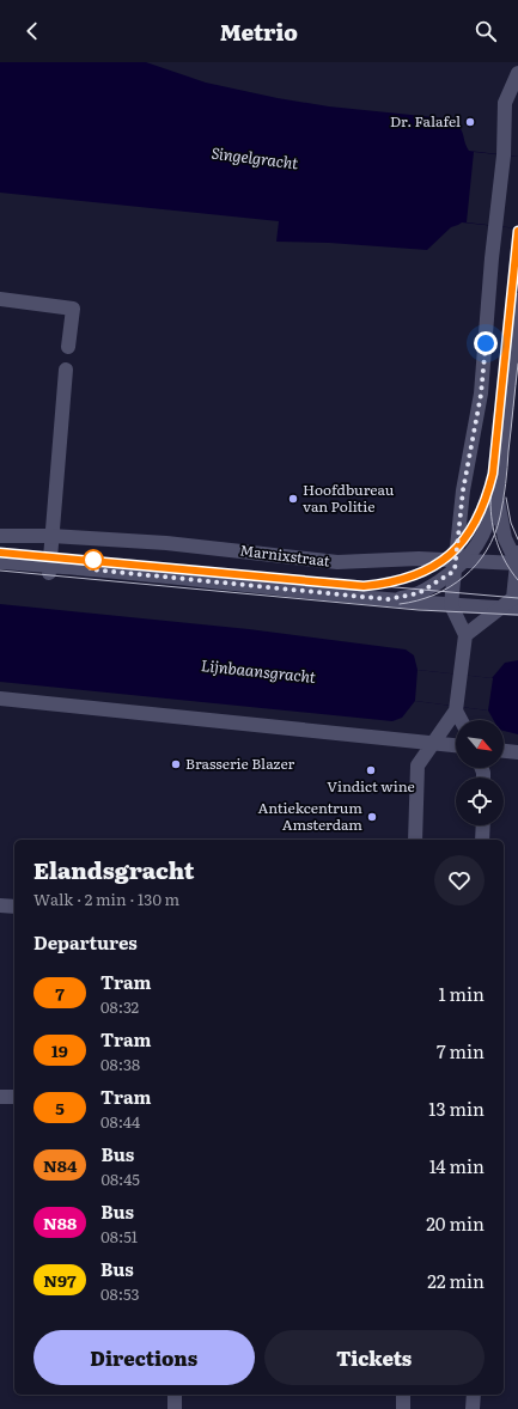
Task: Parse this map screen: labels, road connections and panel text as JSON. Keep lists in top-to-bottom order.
{
  "streets": {
    "street": ["Marnixstraat"]
  },
  "water": ["Singelgracht", "Lijnbaansgracht"],
  "places": [
    "Dr. Falafel",
    "Hoofdbureau van Politie",
    "Brasserie Blazer",
    "Vindict wine",
    "Antiekcentrum Amsterdam"
  ],
  "lines": ["tram line 7"],
  "north": "bottom right",
  "page": {
    "header": "Metrio",
    "heading": [
      ["Elandsgracht", "Walk · 2 min · 130 m"],
      "Departures"
    ],
    "list": [
      {
        "mark": "7",
        "name": "Tram",
        "note": "08:32",
        "value": "1 min"
      },
      {
        "mark": "19",
        "name": "Tram",
        "note": "08:38",
        "value": "7 min"
      },
      {
        "mark": "5",
        "name": "Tram",
        "note": "08:44",
        "value": "13 min"
      },
      {
        "mark": "N84",
        "name": "Bus",
        "note": "08:45",
        "value": "14 min"
      },
      {
        "mark": "N88",
        "name": "Bus",
        "note": "08:51",
        "value": "20 min"
      },
      {
        "mark": "N97",
        "name": "Bus",
        "note": "08:53",
        "value": "22 min"
      }
    ],
    "buttons": ["Directions", "Tickets"]
  }
}
